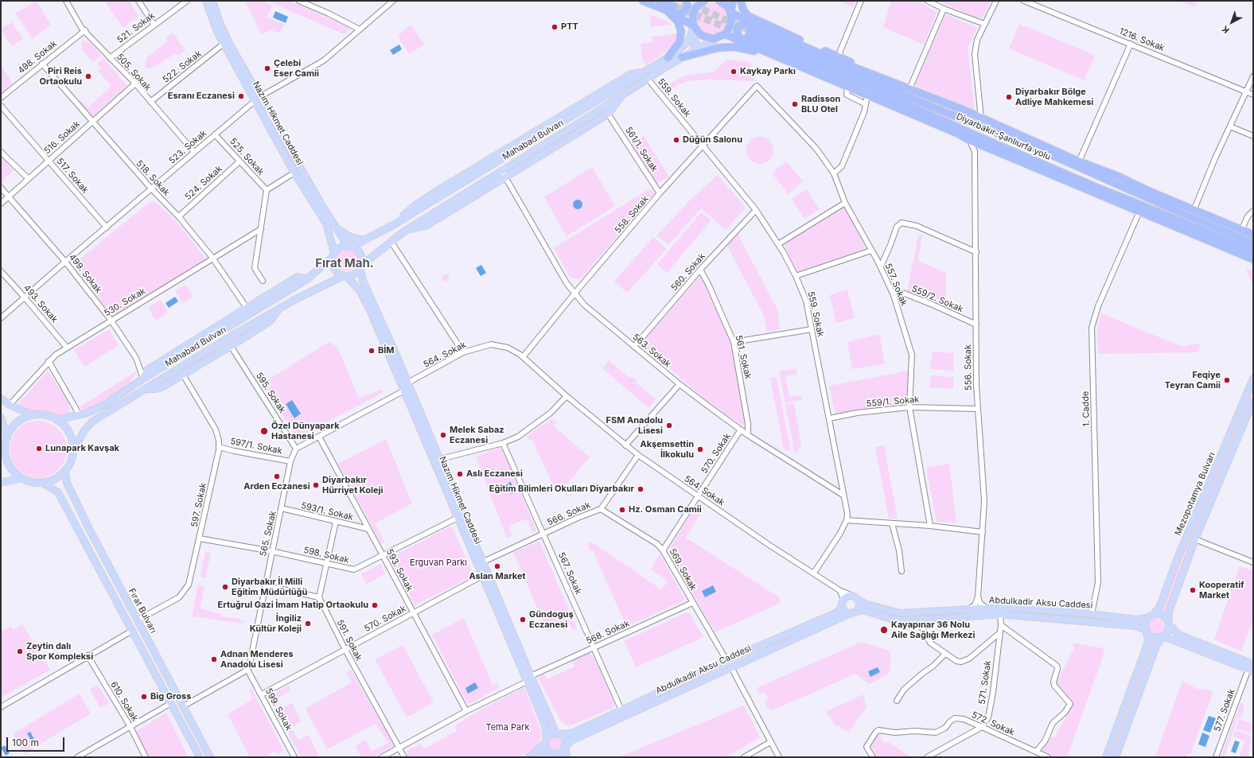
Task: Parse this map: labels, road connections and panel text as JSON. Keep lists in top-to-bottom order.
{
  "streets": {
    "highway": ["Diyarbakır-Şanlıurfa yolu"],
    "main road": [
      "Nazım Hikmet Caddesi",
      "Mahabad Bulvarı",
      "Mezopotamya Bulvarı",
      "Abdulkadir Aksu Caddesi",
      "Fırat Bulvarı"
    ],
    "street": [
      "521. Sokak",
      "1216. Sokak",
      "498. Sokak",
      "522. Sokak",
      "505. Sokak",
      "559. Sokak",
      "516. Sokak",
      "523. Sokak",
      "561/1. Sokak",
      "525. Sokak",
      "517. Sokak",
      "518. Sokak",
      "524. Sokak",
      "558. Sokak",
      "560. Sokak",
      "499. Sokak",
      "557. Sokak",
      "559/2. Sokak",
      "530. Sokak",
      "493. Sokak",
      "563. Sokak",
      "564. Sokak",
      "561. Sokak",
      "556. Sokak",
      "595. Sokak",
      "559/1. Sokak",
      "1. Cadde",
      "597/1. Sokak",
      "570. Sokak",
      "597. Sokak",
      "593/1. Sokak",
      "566. Sokak",
      "565. Sokak",
      "598. Sokak",
      "569. Sokak",
      "593. Sokak",
      "567. Sokak",
      "568. Sokak",
      "591. Sokak",
      "571. Sokak",
      "610. Sokak",
      "599. Sokak",
      "577. Sokak",
      "572. Sokak"
    ]
  },
  "crossings": [
    ["521. Sokak", "505. Sokak"],
    ["498. Sokak", "505. Sokak"],
    ["498. Sokak", "518. Sokak"],
    ["522. Sokak", "505. Sokak"],
    ["522. Sokak", "Nazım Hikmet Caddesi"],
    ["505. Sokak", "516. Sokak"],
    ["505. Sokak", "523. Sokak"],
    ["559. Sokak", "Mahabad Bulvarı"],
    ["559. Sokak", "558. Sokak"],
    ["559. Sokak", "560. Sokak"],
    ["559. Sokak", "563. Sokak"],
    ["559. Sokak", "559/1. Sokak"],
    ["Nazım Hikmet Caddesi", "Mahabad Bulvarı"],
    ["Nazım Hikmet Caddesi", "523. Sokak"],
    ["Nazım Hikmet Caddesi", "564. Sokak"],
    ["Nazım Hikmet Caddesi", "570. Sokak"],
    ["Nazım Hikmet Caddesi", "566. Sokak"],
    ["Nazım Hikmet Caddesi", "598. Sokak"],
    ["Nazım Hikmet Caddesi", "Abdulkadir Aksu Caddesi"],
    ["Nazım Hikmet Caddesi", "568. Sokak"],
    ["516. Sokak", "517. Sokak"],
    ["516. Sokak", "518. Sokak"],
    ["516. Sokak", "499. Sokak"],
    ["Mahabad Bulvarı", "499. Sokak"],
    ["Mahabad Bulvarı", "563. Sokak"],
    ["Mahabad Bulvarı", "Fırat Bulvarı"],
    ["523. Sokak", "525. Sokak"],
    ["523. Sokak", "517. Sokak"],
    ["523. Sokak", "518. Sokak"],
    ["523. Sokak", "499. Sokak"],
    ["523. Sokak", "493. Sokak"],
    ["561/1. Sokak", "558. Sokak"],
    ["525. Sokak", "524. Sokak"],
    ["518. Sokak", "524. Sokak"],
    ["518. Sokak", "530. Sokak"],
    ["558. Sokak", "557. Sokak"],
    ["558. Sokak", "563. Sokak"],
    ["558. Sokak", "564. Sokak"],
    ["560. Sokak", "563. Sokak"],
    ["560. Sokak", "561. Sokak"],
    ["499. Sokak", "530. Sokak"],
    ["557. Sokak", "559/2. Sokak"],
    ["557. Sokak", "559/1. Sokak"],
    ["559/2. Sokak", "556. Sokak"],
    ["530. Sokak", "493. Sokak"],
    ["563. Sokak", "561. Sokak"],
    ["563. Sokak", "570. Sokak"],
    ["564. Sokak", "570. Sokak"],
    ["564. Sokak", "566. Sokak"],
    ["564. Sokak", "Abdulkadir Aksu Caddesi"],
    ["556. Sokak", "559/1. Sokak"],
    ["595. Sokak", "565. Sokak"],
    ["1. Cadde", "Abdulkadir Aksu Caddesi"],
    ["597/1. Sokak", "597. Sokak"],
    ["597/1. Sokak", "565. Sokak"],
    ["570. Sokak", "569. Sokak"],
    ["570. Sokak", "593. Sokak"],
    ["570. Sokak", "591. Sokak"],
    ["570. Sokak", "599. Sokak"],
    ["Mezopotamya Bulvarı", "Abdulkadir Aksu Caddesi"],
    ["597. Sokak", "598. Sokak"],
    ["597. Sokak", "Fırat Bulvarı"],
    ["593/1. Sokak", "565. Sokak"],
    ["593/1. Sokak", "593. Sokak"],
    ["566. Sokak", "569. Sokak"],
    ["566. Sokak", "567. Sokak"],
    ["565. Sokak", "598. Sokak"],
    ["565. Sokak", "599. Sokak"],
    ["598. Sokak", "593. Sokak"],
    ["569. Sokak", "Abdulkadir Aksu Caddesi"],
    ["569. Sokak", "568. Sokak"],
    ["593. Sokak", "568. Sokak"],
    ["567. Sokak", "Abdulkadir Aksu Caddesi"],
    ["567. Sokak", "568. Sokak"],
    ["Abdulkadir Aksu Caddesi", "571. Sokak"],
    ["568. Sokak", "591. Sokak"],
    ["571. Sokak", "572. Sokak"]
  ],
  "districts": ["Fırat Mah."],
  "parks": ["Erguvan Parkı", "Tema Park"],
  "places": [
    "PTT",
    "Çelebi Eser Camii",
    "Kaykay Parkı",
    "Piri Reis Ortaokulu",
    "Esranı Eczanesi",
    "Diyarbakır Bölge Adliye Mahkemesi",
    "Radisson BLU Otel",
    "Düğün Salonu",
    "BİM",
    "Feqiye Teyran Camii",
    "FSM Anadolu Lisesi",
    "Özel Dünyapark Hastanesi",
    "Melek Sabaz Eczanesi",
    "Lunapark Kavşak",
    "Akşemsettin İlkokulu",
    "Aslı Eczanesi",
    "Arden Eczanesi",
    "Diyarbakır Hürriyet Koleji",
    "Eğitim Bilimleri Okulları Diyarbakır",
    "Hz. Osman Camii",
    "Aslan Market",
    "Diyarbakır İl Milli Eğitim Müdürlüğü",
    "Kooperatif Market",
    "Ertuğrul Gazi İmam Hatip Ortaokulu",
    "Gündoguş Eczanesi",
    "İngiliz Kültür Koleji",
    "Kayapınar 36 Nolu Aile Sağlığı Merkezi",
    "Zeytin dalı Spor Kompleksi",
    "Adnan Menderes Anadolu Lisesi",
    "Big Gross"
  ],
  "scale_bar": "100 m",
  "north": "bottom left"
}
